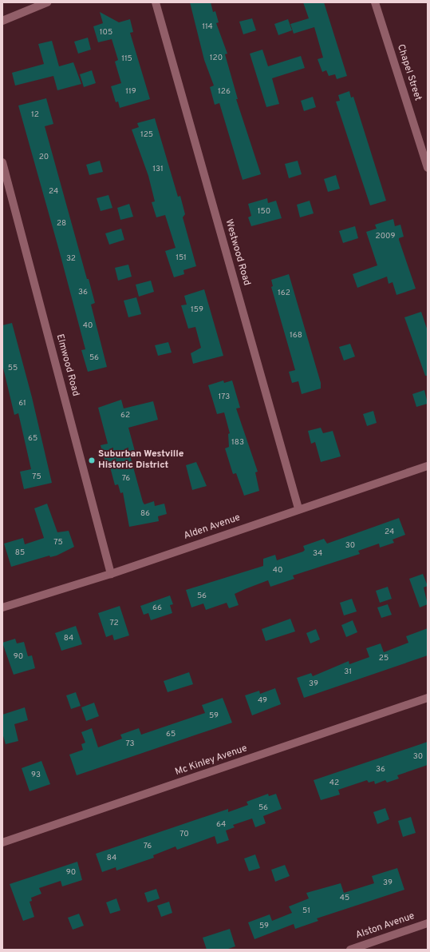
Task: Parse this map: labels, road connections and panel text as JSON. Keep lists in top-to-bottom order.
{
  "streets": {
    "street": [
      "Chapel Street",
      "Westwood Road",
      "Elmwood Road",
      "Alden Avenue",
      "Mc Kinley Avenue",
      "Alston Avenue"
    ]
  },
  "crossings": [
    ["Westwood Road", "Alden Avenue"],
    ["Elmwood Road", "Alden Avenue"]
  ],
  "places": ["Suburban Westville Historic District"],
  "house_numbers": [
    "114",
    "105",
    "120",
    "115",
    "119",
    "126",
    "12",
    "125",
    "20",
    "131",
    "24",
    "150",
    "28",
    "2009",
    "151",
    "32",
    "36",
    "162",
    "159",
    "40",
    "168",
    "56",
    "55",
    "173",
    "61",
    "62",
    "65",
    "183",
    "75",
    "76",
    "86",
    "24",
    "75",
    "30",
    "85",
    "34",
    "40",
    "56",
    "66",
    "72",
    "84",
    "90",
    "25",
    "31",
    "39",
    "49",
    "59",
    "65",
    "73",
    "30",
    "36",
    "93",
    "42",
    "56",
    "64",
    "70",
    "76",
    "84",
    "90",
    "39",
    "45",
    "51",
    "59"
  ]
}
